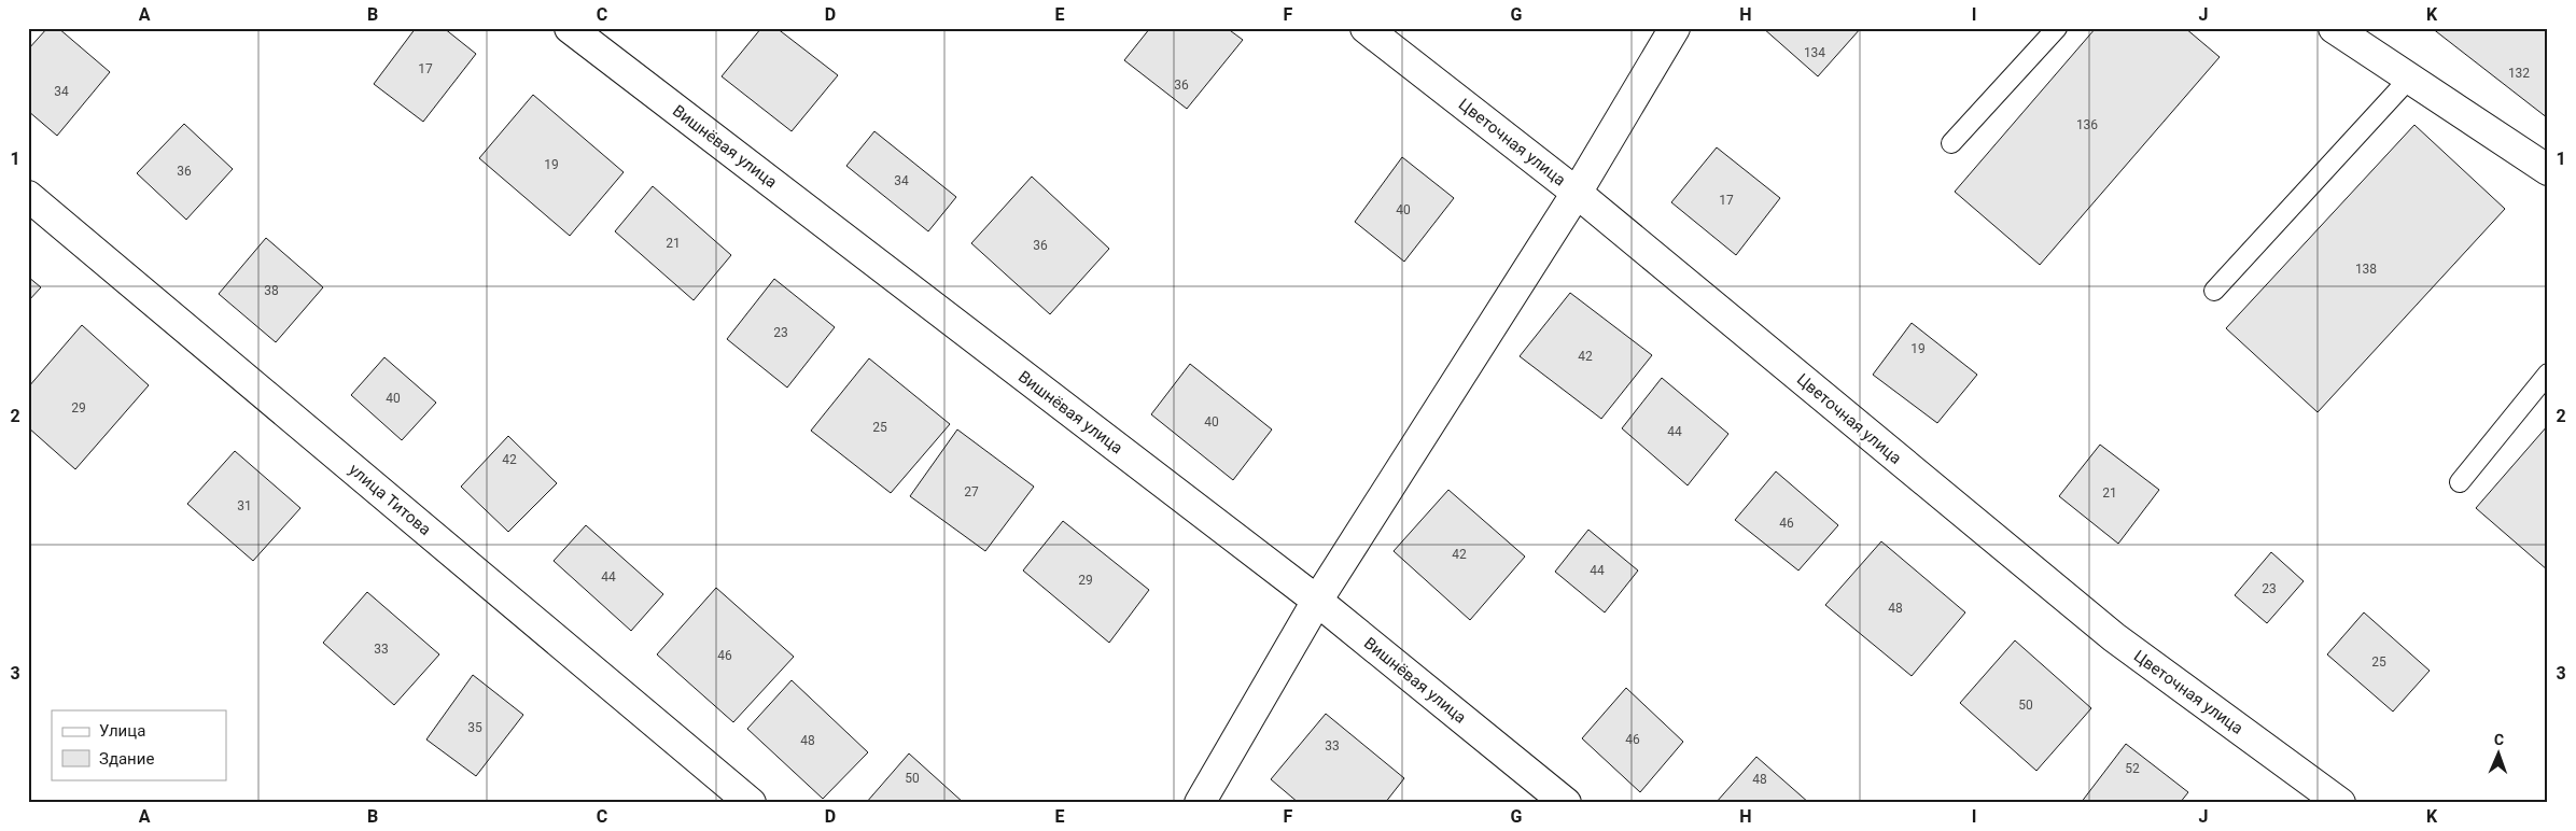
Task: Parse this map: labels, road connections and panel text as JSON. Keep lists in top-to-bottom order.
{
  "streets": {
    "street": ["Цветочная улица", "Вишнёвая улица", "улица Титова"]
  },
  "house_numbers": [
    "134",
    "17",
    "132",
    "36",
    "34",
    "136",
    "19",
    "36",
    "34",
    "17",
    "40",
    "21",
    "36",
    "138",
    "38",
    "23",
    "19",
    "42",
    "40",
    "29",
    "40",
    "25",
    "44",
    "42",
    "27",
    "21",
    "31",
    "46",
    "42",
    "44",
    "44",
    "29",
    "23",
    "48",
    "33",
    "46",
    "25",
    "50",
    "35",
    "46",
    "48",
    "33",
    "52",
    "50",
    "48"
  ],
  "legend": ["Улица", "Здание"],
  "north": "top",
  "grid": {
    "columns": [
      "A",
      "B",
      "C",
      "D",
      "E",
      "F",
      "G",
      "H",
      "I",
      "J",
      "K"
    ],
    "rows": ["1", "2", "3"]
  }
}
